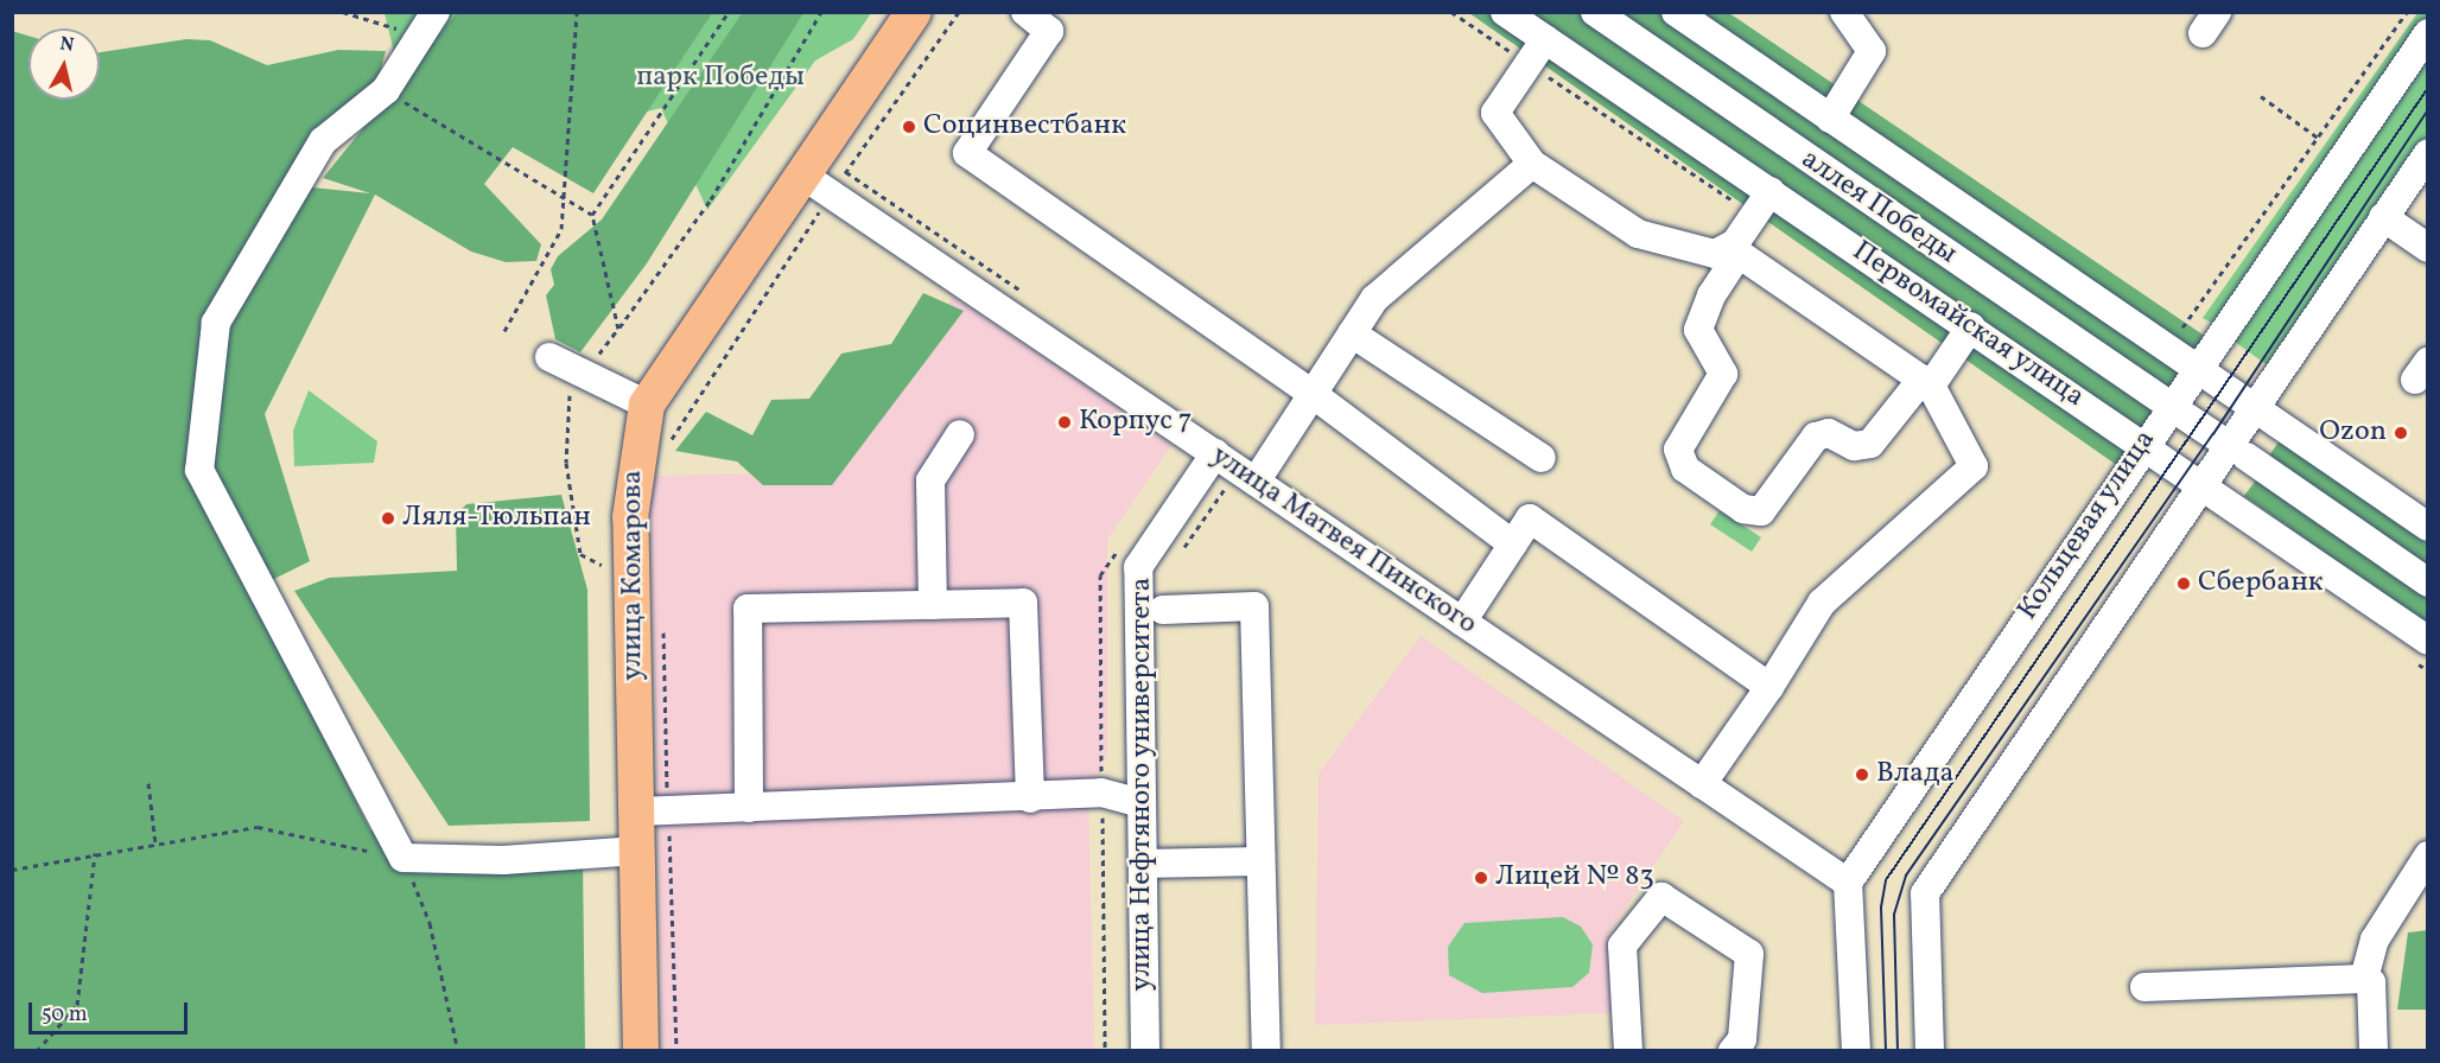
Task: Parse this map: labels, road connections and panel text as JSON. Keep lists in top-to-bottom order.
{
  "streets": {
    "main road": ["улица Комарова"],
    "street": [
      "аллея Победы",
      "Первомайская улица",
      "Кольцевая улица",
      "улица Матвея Пинского",
      "улица Нефтяного университета"
    ]
  },
  "crossings": [
    ["Первомайская улица", "Кольцевая улица"],
    ["Кольцевая улица", "улица Матвея Пинского"],
    ["улица Матвея Пинского", "улица Комарова"],
    ["улица Матвея Пинского", "улица Нефтяного университета"]
  ],
  "parks": ["парк Победы"],
  "places": [
    "Социнвестбанк",
    "Корпус 7",
    "Ozon",
    "Ляля-Тюльпан",
    "Сбербанк",
    "Влада",
    "Лицей № 83"
  ],
  "scale_bar": "50 m",
  "north": "top"
}
